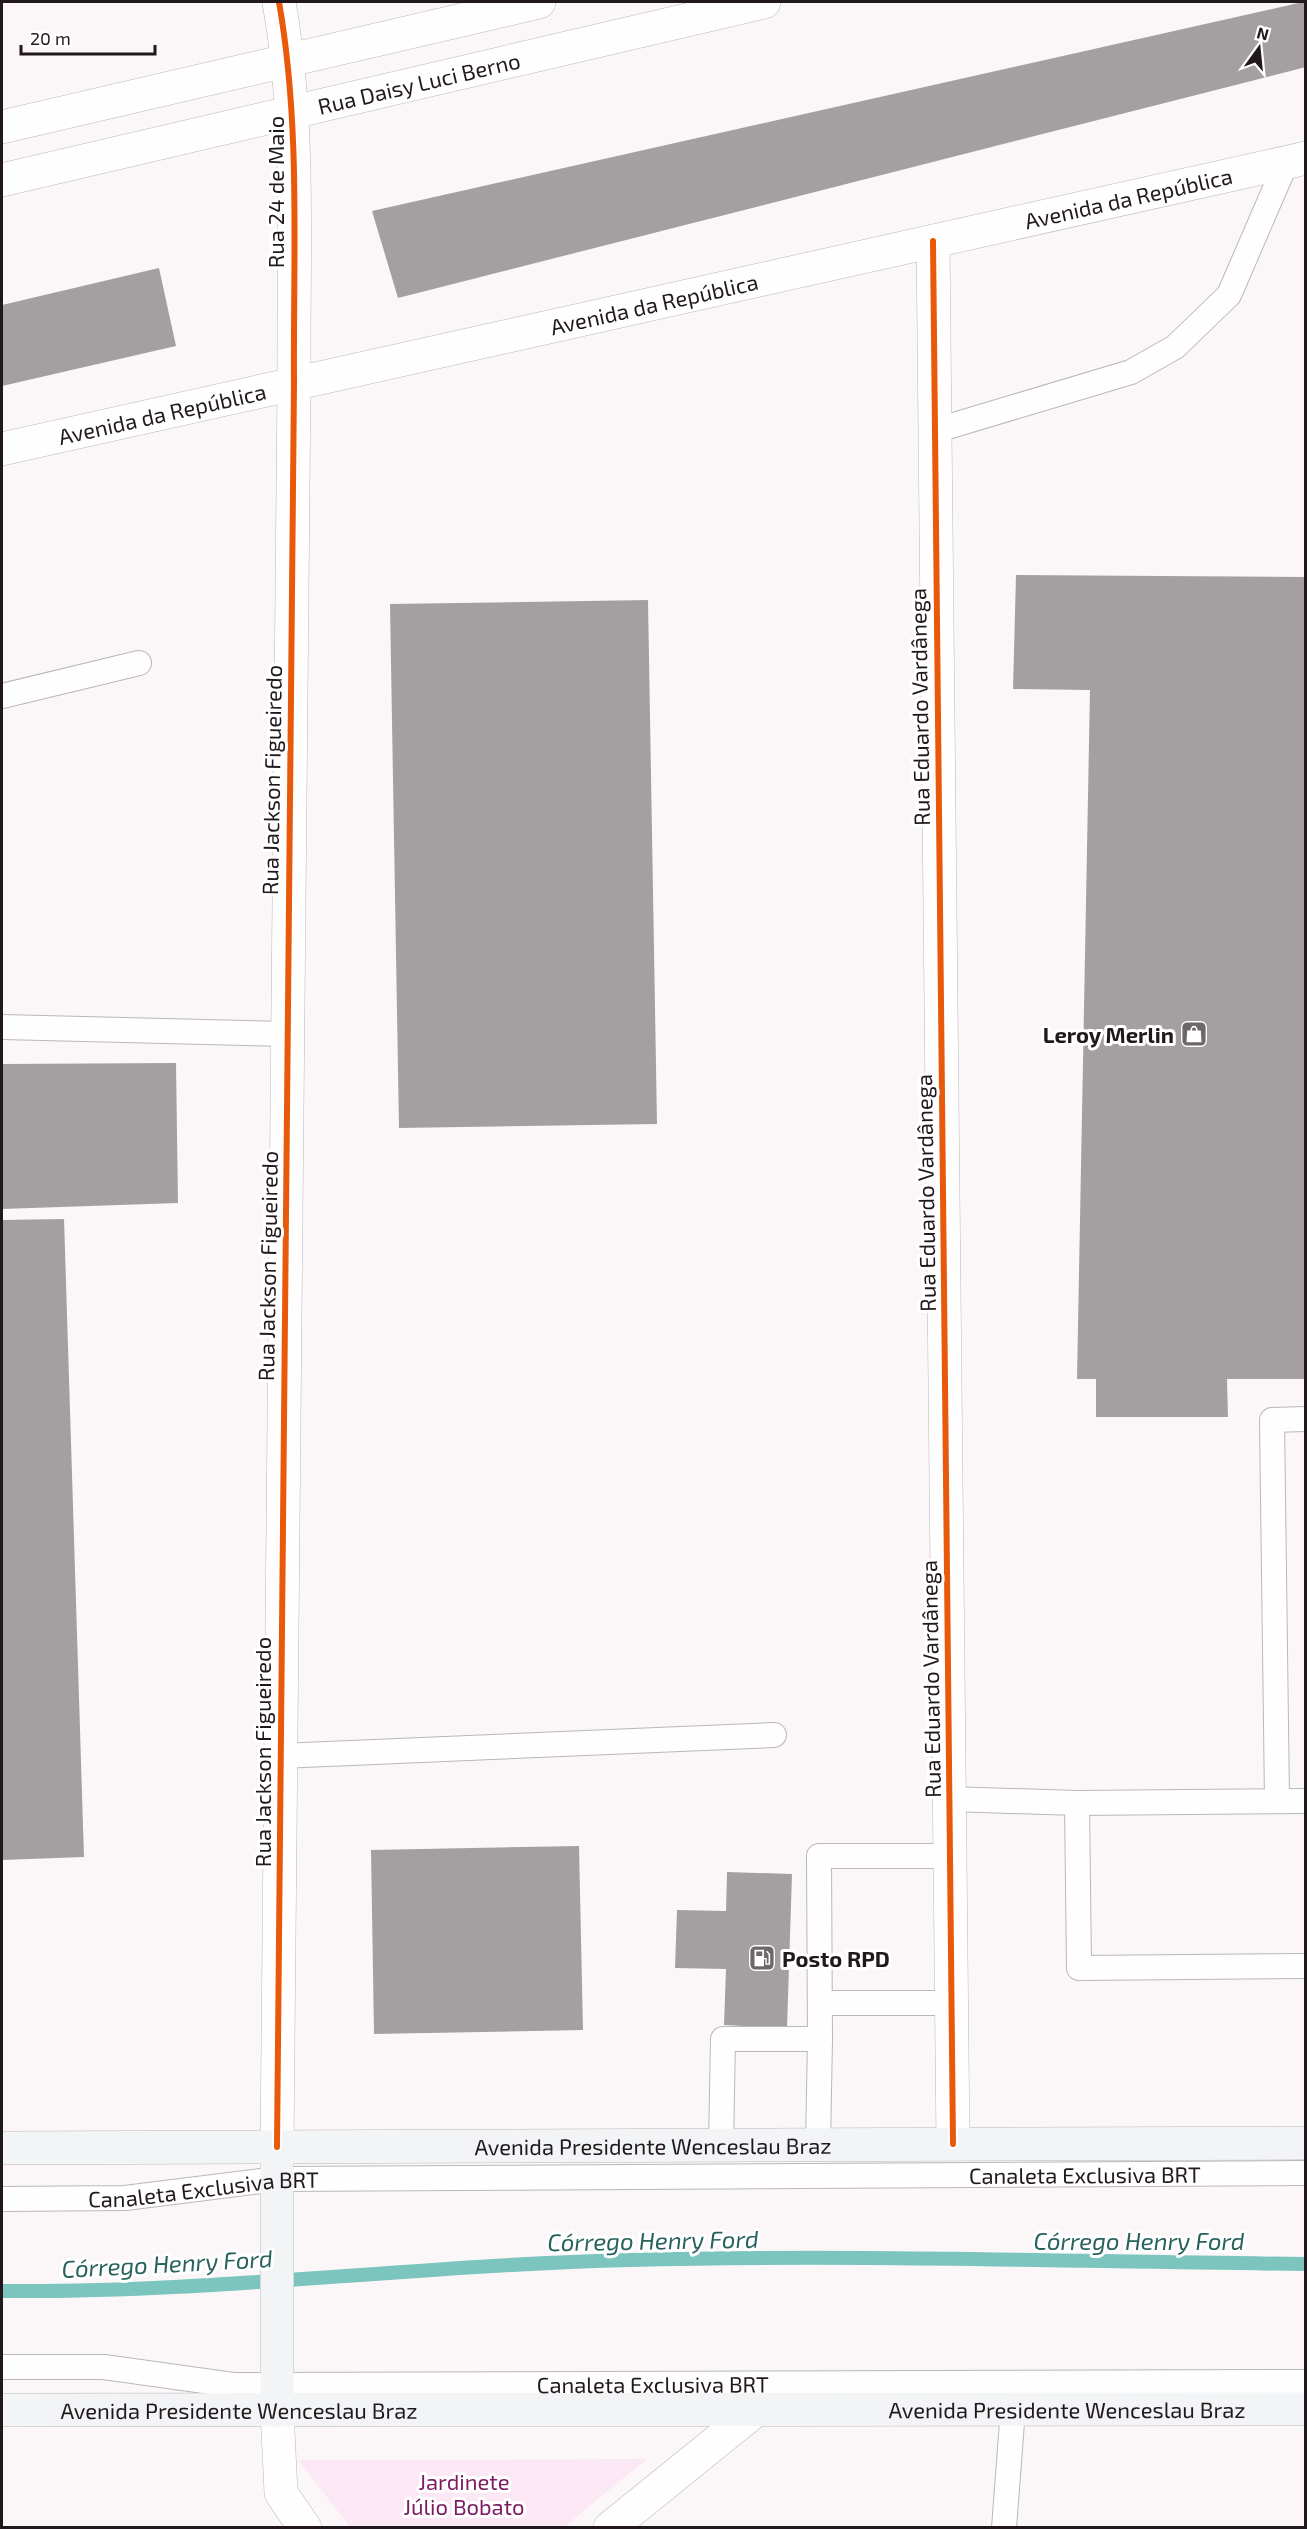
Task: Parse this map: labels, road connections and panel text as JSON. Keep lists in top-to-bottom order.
{
  "streets": {
    "main road": ["Avenida Presidente Wenceslau Braz"],
    "street": [
      "Rua Daisy Luci Berno",
      "Rua 24 de Maio",
      "Avenida da República",
      "Rua Eduardo Vardânega",
      "Rua Jackson Figueiredo"
    ],
    "lane": ["Canaleta Exclusiva BRT"]
  },
  "crossings": [
    ["Rua Daisy Luci Berno", "Rua 24 de Maio"],
    ["Rua 24 de Maio", "Avenida da República"],
    ["Rua 24 de Maio", "Rua Jackson Figueiredo"],
    ["Avenida da República", "Rua Eduardo Vardânega"],
    ["Avenida da República", "Rua Jackson Figueiredo"],
    ["Rua Eduardo Vardânega", "Avenida Presidente Wenceslau Braz"],
    ["Rua Jackson Figueiredo", "Avenida Presidente Wenceslau Braz"],
    ["Rua Jackson Figueiredo", "Canaleta Exclusiva BRT"],
    ["Avenida Presidente Wenceslau Braz", "Canaleta Exclusiva BRT"]
  ],
  "water": ["Córrego Henry Ford"],
  "parks": ["Jardinete Júlio Bobato"],
  "places": {
    "shop": ["Leroy Merlin"],
    "fuel station": ["Posto RPD"]
  },
  "scale_bar": "20 m",
  "north": "top"
}
